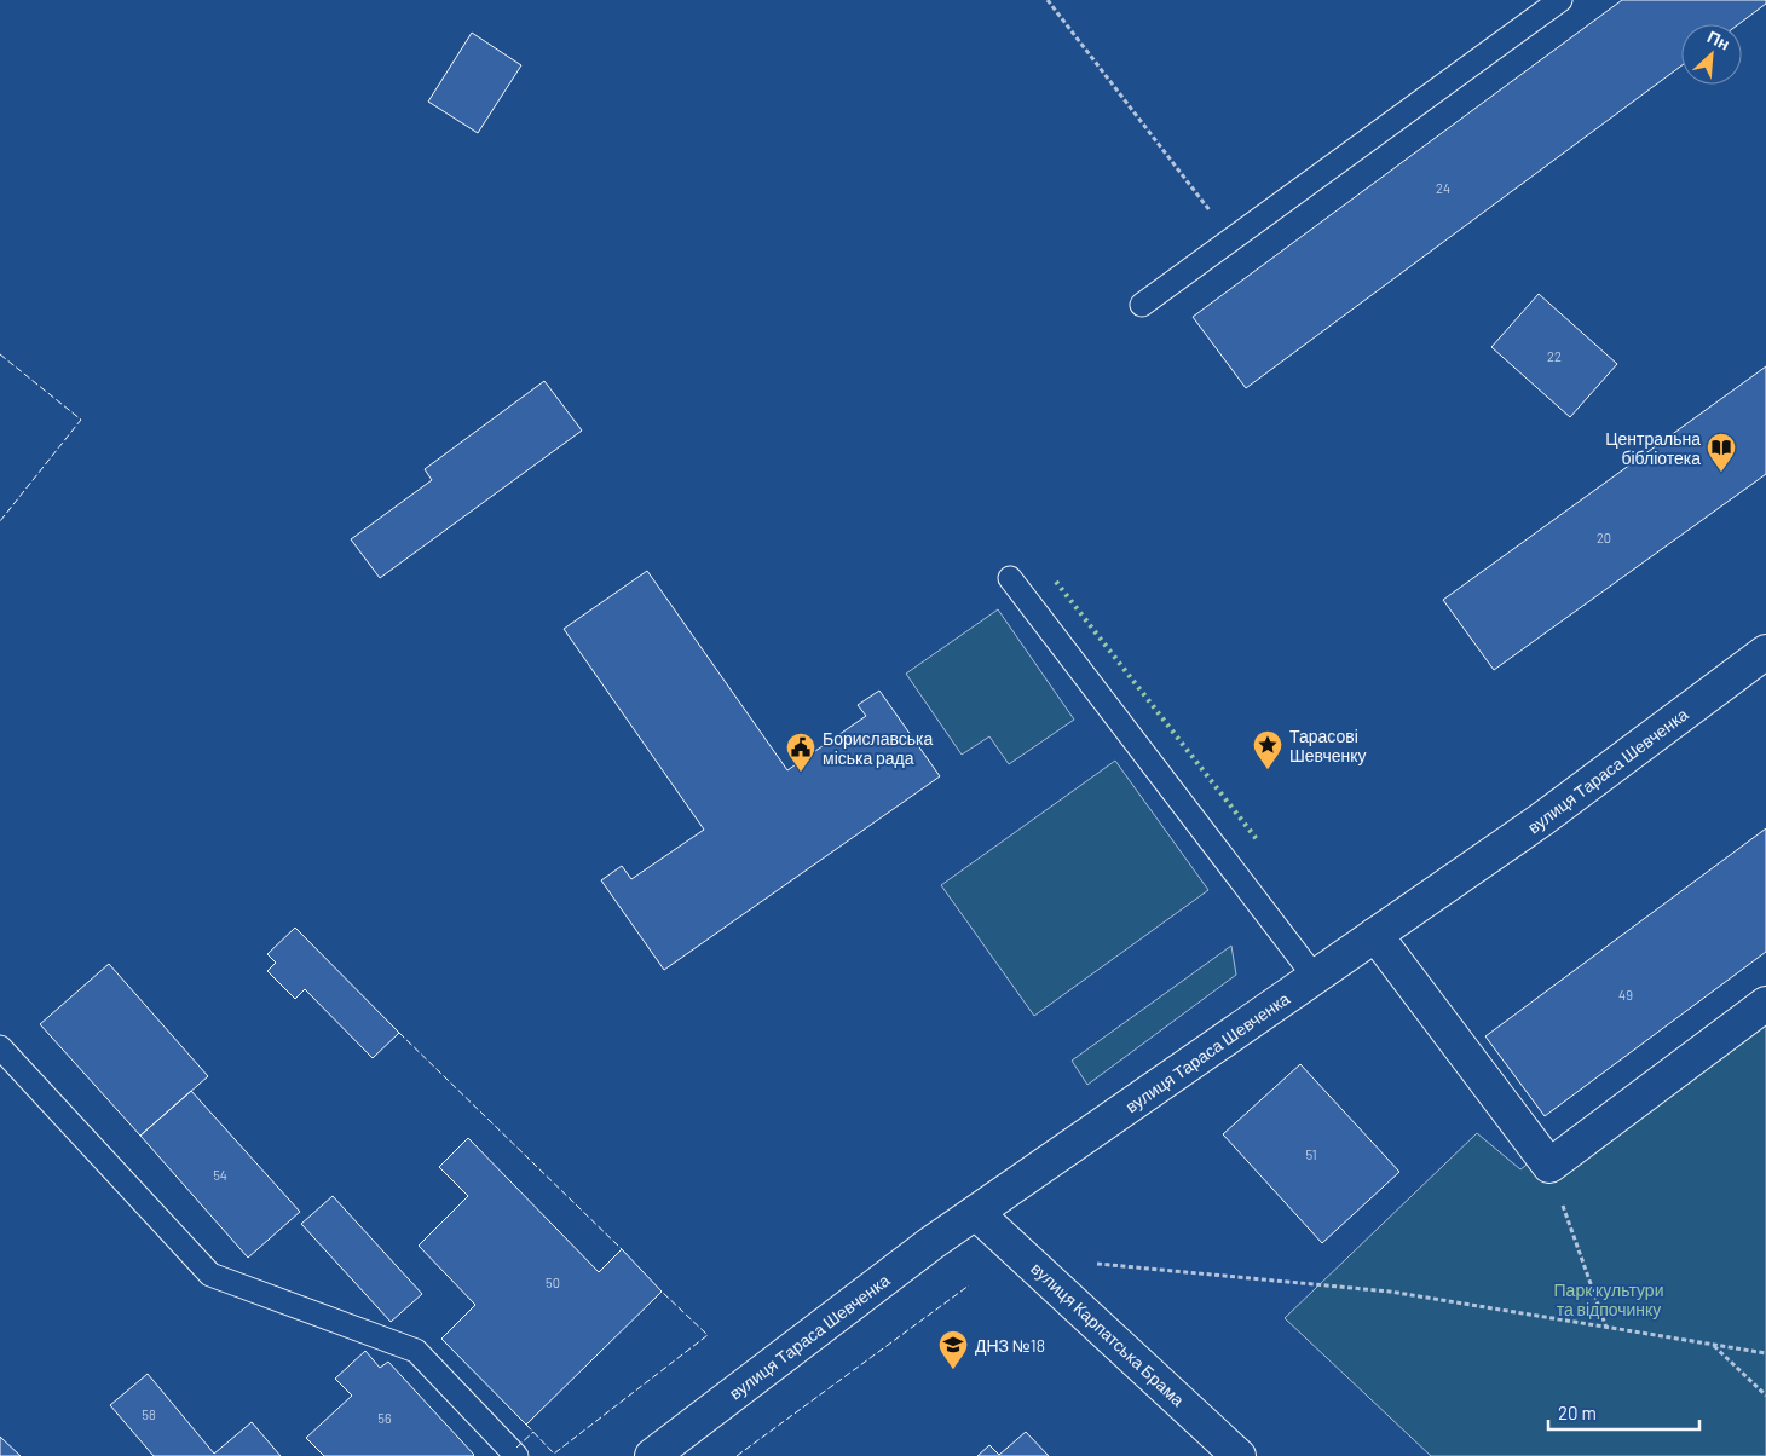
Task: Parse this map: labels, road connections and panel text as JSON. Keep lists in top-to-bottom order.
{
  "streets": {
    "main road": ["вулиця Тараса Шевченка", "вулиця Карпатська Брама"]
  },
  "crossings": [
    ["вулиця Тараса Шевченка", "вулиця Карпатська Брама"]
  ],
  "parks": ["Парк культури та відпочинку"],
  "places": {
    "library": ["Центральна бібліотека"],
    "place": ["Тарасові Шевченку"],
    "public building": ["Бориславська міська рада"],
    "school or university": ["ДНЗ №18"]
  },
  "house_numbers": [
    "24",
    "22",
    "20",
    "49",
    "51",
    "54",
    "50",
    "58",
    "56"
  ],
  "scale_bar": "20 m",
  "north": "top right"
}
